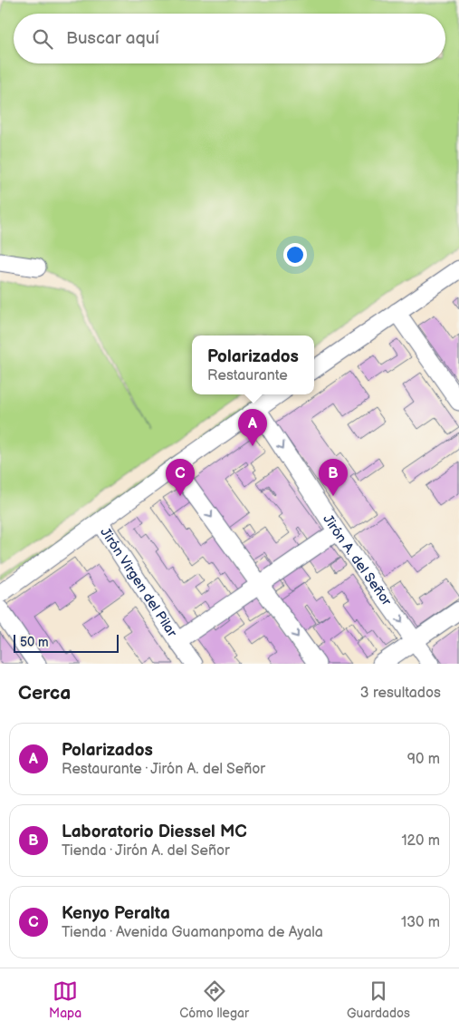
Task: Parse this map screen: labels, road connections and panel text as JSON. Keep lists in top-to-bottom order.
{
  "streets": {
    "street": ["Jirón A. del Señor", "Jirón Virgen del Pilar"]
  },
  "scale_bar": "50 m",
  "page": {
    "search": "Buscar aquí",
    "popup": ["Polarizados", "Restaurante"],
    "pins": ["A", "B", "C"],
    "scale": "50 m",
    "heading": ["Cerca", "3 resultados"],
    "list": [
      {
        "mark": "A",
        "name": "Polarizados",
        "note": "Restaurante · Jirón A. del Señor",
        "value": "90 m"
      },
      {
        "mark": "B",
        "name": "Laboratorio Diessel MC",
        "note": "Tienda · Jirón A. del Señor",
        "value": "120 m"
      },
      {
        "mark": "C",
        "name": "Kenyo Peralta",
        "note": "Tienda · Avenida Guamanpoma de Ayala",
        "value": "130 m"
      }
    ],
    "nav": ["Mapa", "Cómo llegar", "Guardados"]
  }
}
